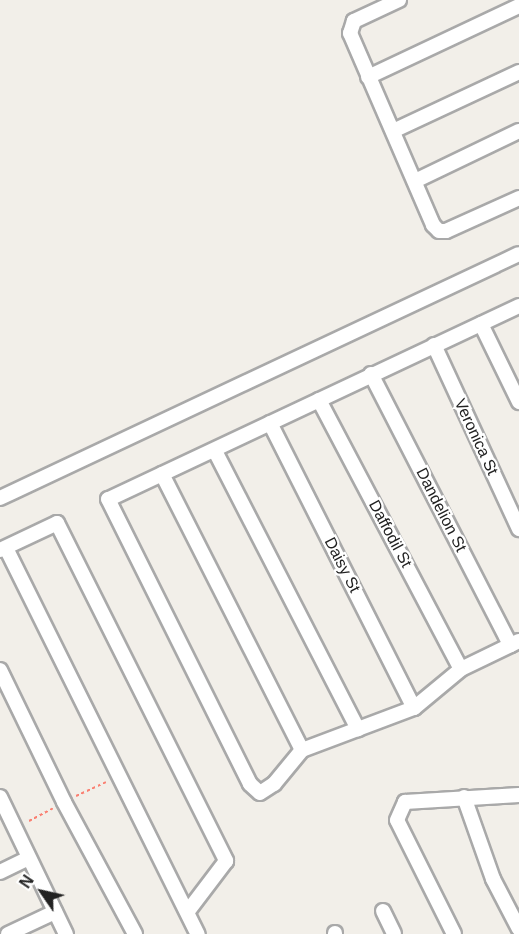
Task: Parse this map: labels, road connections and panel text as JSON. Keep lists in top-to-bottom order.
{
  "streets": {
    "street": [
      "Veronica St",
      "Dandelion St",
      "Daffodil St",
      "Daisy St"
    ]
  },
  "north": "top left"
}
